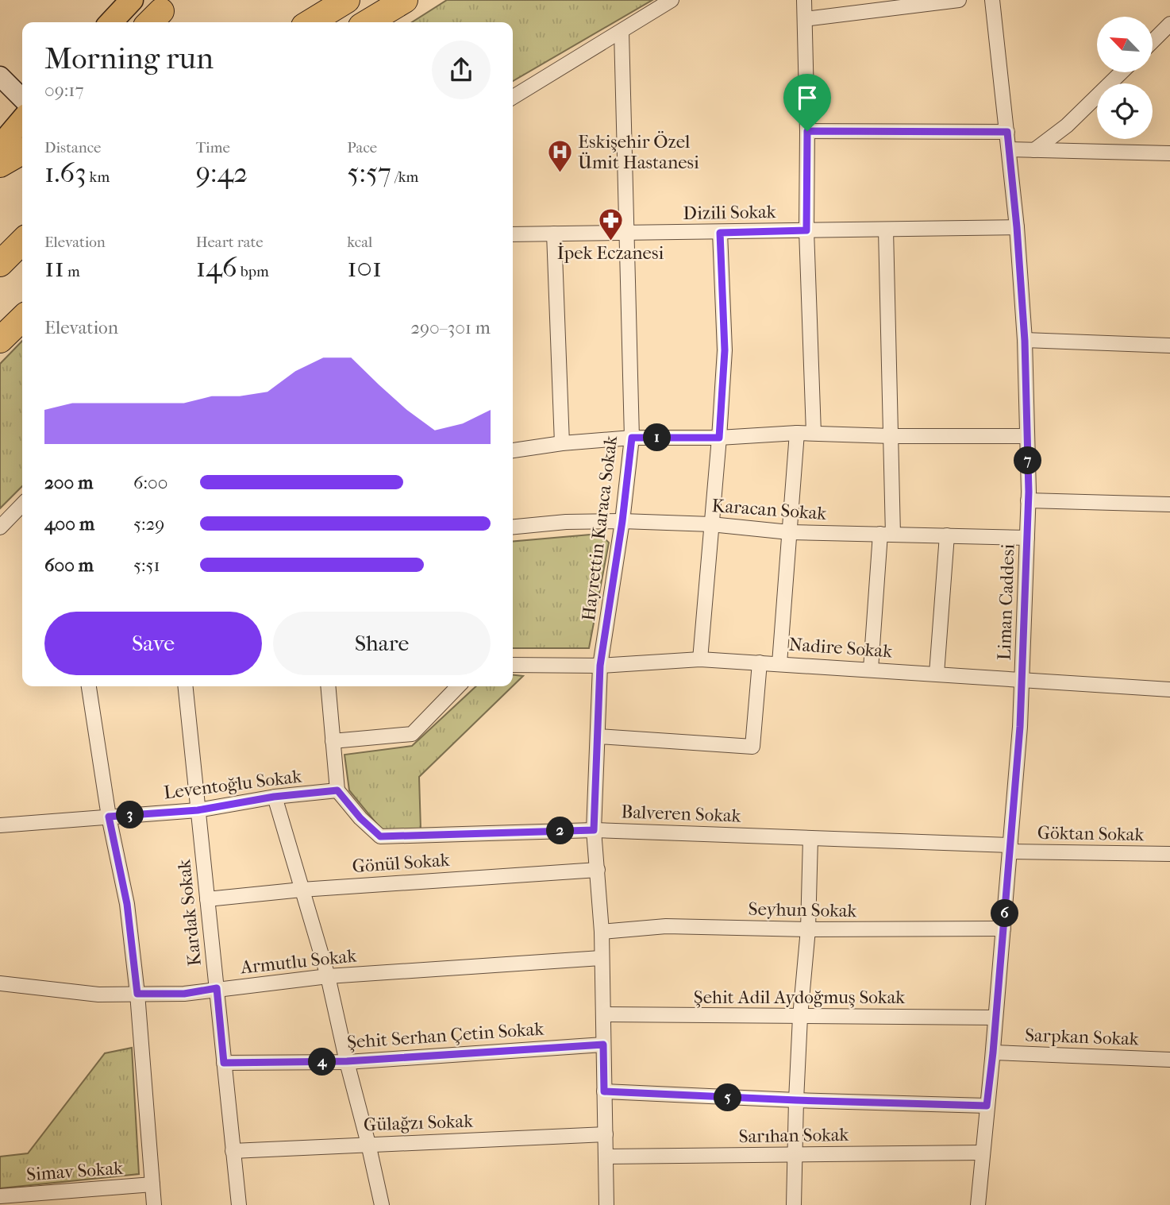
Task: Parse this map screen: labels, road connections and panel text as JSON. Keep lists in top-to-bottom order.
{
  "streets": {
    "street": [
      "Dizili Sokak",
      "Karacan Sokak",
      "Hayrettin Karaca Sokak",
      "Liman Caddesi",
      "Nadire Sokak",
      "Leventoğlu Sokak",
      "Balveren Sokak",
      "Göktan Sokak",
      "Gönül Sokak",
      "Seyhun Sokak",
      "Kardak Sokak",
      "Armutlu Sokak",
      "Şehit Adil Aydoğmuş Sokak",
      "Şehit Serhan Çetin Sokak",
      "Sarpkan Sokak",
      "Gülağzı Sokak",
      "Sarıhan Sokak",
      "Simav Sokak"
    ]
  },
  "crossings": [
    ["Dizili Sokak", "Hayrettin Karaca Sokak"],
    ["Dizili Sokak", "Liman Caddesi"],
    ["Karacan Sokak", "Hayrettin Karaca Sokak"],
    ["Karacan Sokak", "Liman Caddesi"],
    ["Hayrettin Karaca Sokak", "Nadire Sokak"],
    ["Hayrettin Karaca Sokak", "Balveren Sokak"],
    ["Hayrettin Karaca Sokak", "Gönül Sokak"],
    ["Hayrettin Karaca Sokak", "Seyhun Sokak"],
    ["Liman Caddesi", "Nadire Sokak"],
    ["Liman Caddesi", "Balveren Sokak"],
    ["Liman Caddesi", "Göktan Sokak"],
    ["Liman Caddesi", "Seyhun Sokak"],
    ["Liman Caddesi", "Şehit Adil Aydoğmuş Sokak"],
    ["Liman Caddesi", "Sarpkan Sokak"],
    ["Liman Caddesi", "Sarıhan Sokak"],
    ["Leventoğlu Sokak", "Balveren Sokak"],
    ["Leventoğlu Sokak", "Kardak Sokak"],
    ["Balveren Sokak", "Göktan Sokak"],
    ["Gönül Sokak", "Kardak Sokak"],
    ["Kardak Sokak", "Armutlu Sokak"],
    ["Kardak Sokak", "Şehit Serhan Çetin Sokak"],
    ["Kardak Sokak", "Gülağzı Sokak"]
  ],
  "places": {
    "hospital": ["Eskişehir Özel Ümit Hastanesi"],
    "pharmacy": ["İpek Eczanesi"]
  },
  "north": "top left",
  "page": {
    "heading": ["Morning run", "09:17"],
    "stats": [
      ["Distance", "1.63 km"],
      ["Time", "9:42"],
      ["Pace", "5:57 /km"],
      ["Elevation", "11 m"],
      ["Heart rate", "146 bpm"],
      ["kcal", "101"]
    ],
    "chart": ["Elevation", "290–301 m"],
    "pins": [
      "1",
      "7",
      "3",
      "2",
      "6",
      "4",
      "5"
    ],
    "list": [
      {
        "name": "200 m",
        "note": "6:00"
      },
      {
        "name": "400 m",
        "note": "5:29"
      },
      {
        "name": "600 m",
        "note": "5:51"
      }
    ],
    "buttons": ["Save", "Share"]
  }
}
